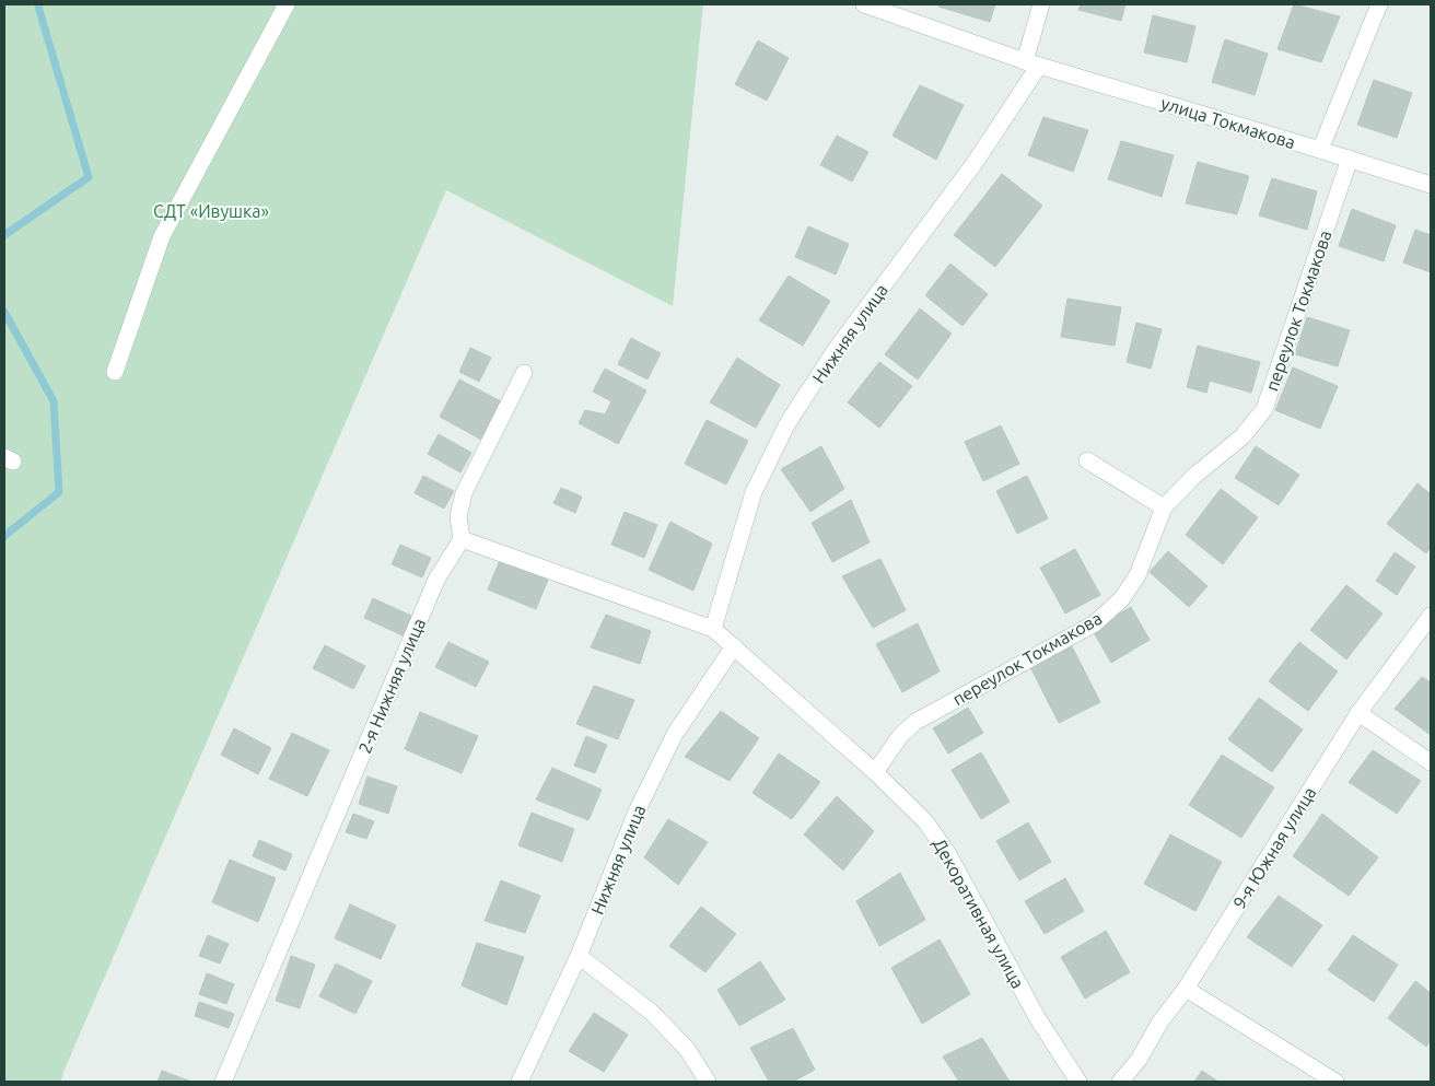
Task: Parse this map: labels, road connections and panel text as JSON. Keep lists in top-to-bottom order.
{
  "streets": {
    "street": [
      "улица Токмакова",
      "переулок Токмакова",
      "Нижняя улица",
      "2-я Нижняя улица",
      "9-я Южная улица",
      "Декоративная улица"
    ]
  },
  "crossings": [
    ["улица Токмакова", "переулок Токмакова"],
    ["улица Токмакова", "Нижняя улица"],
    ["переулок Токмакова", "Декоративная улица"],
    ["Нижняя улица", "Декоративная улица"]
  ],
  "parks": ["СДТ «Ивушка»"]
}
